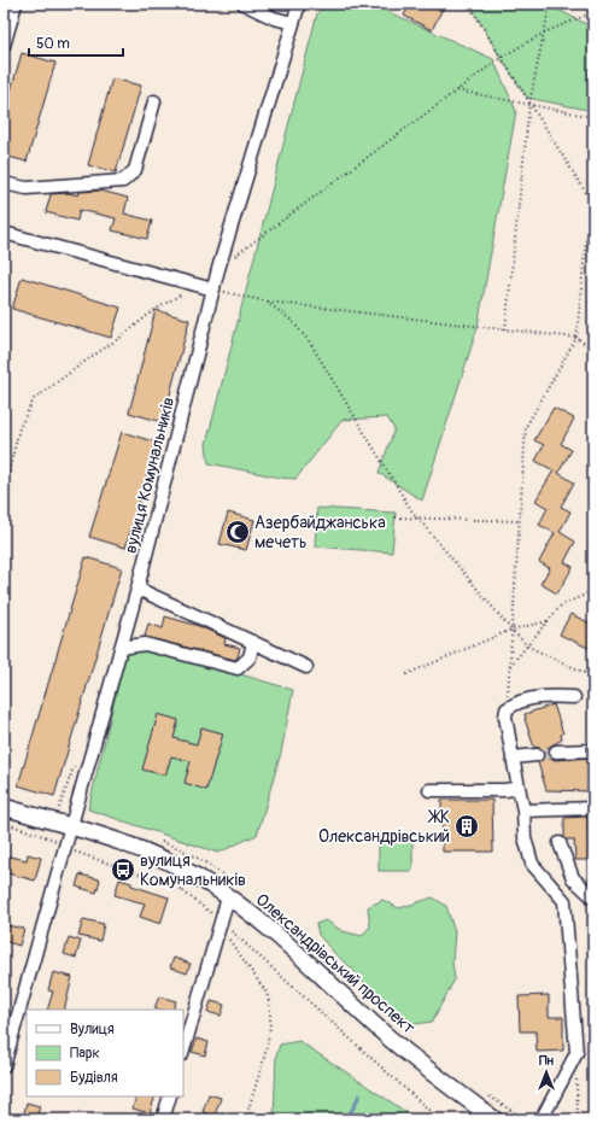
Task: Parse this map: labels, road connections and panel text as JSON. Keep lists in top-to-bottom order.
{
  "streets": {
    "main road": ["Олександрівський проспект"],
    "street": ["вулиця Комунальників"]
  },
  "crossings": [
    ["вулиця Комунальників", "Олександрівський проспект"]
  ],
  "places": {
    "mosque": ["Азербайджанська мечеть"],
    "building": ["ЖК Олександрівський"],
    "bus stop": ["вулиця Комунальників"]
  },
  "legend": ["Вулиця", "Парк", "Будівля"],
  "scale_bar": "50 m",
  "north": "top"
}
